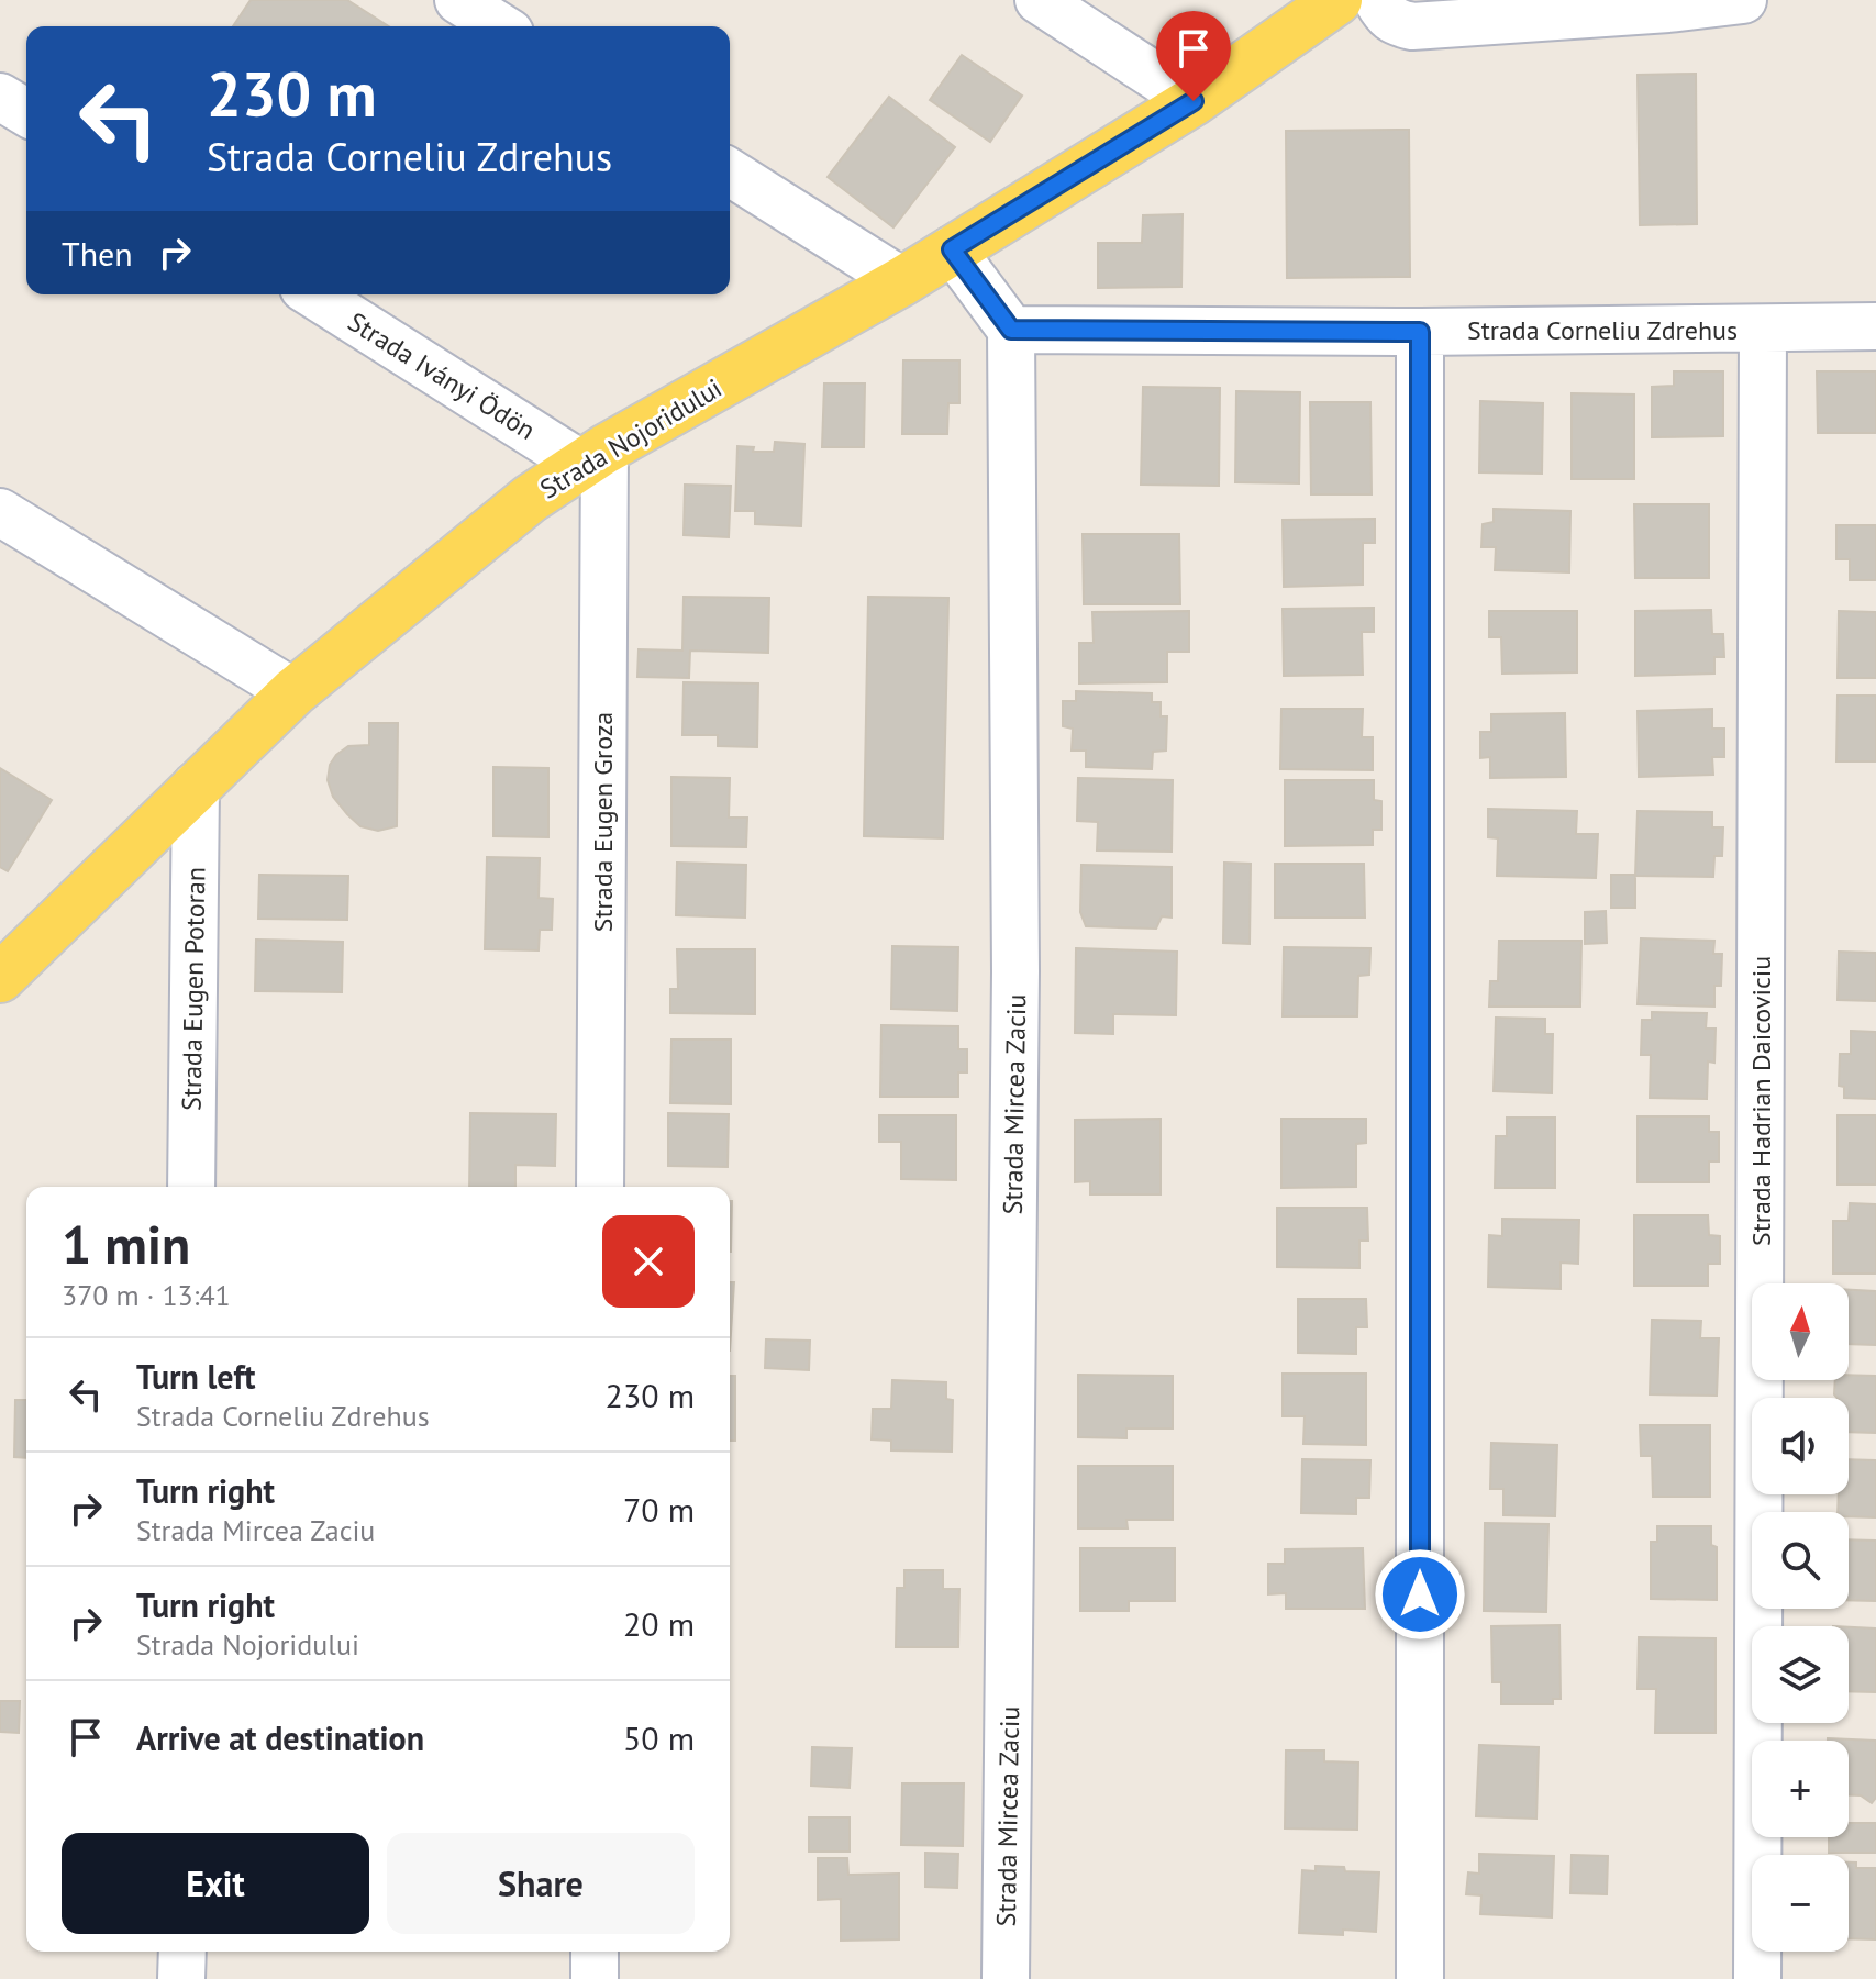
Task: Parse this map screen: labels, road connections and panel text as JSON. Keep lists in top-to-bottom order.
{
  "streets": {
    "main road": ["Strada Nojoridului"],
    "street": [
      "Strada Corneliu Zdrehus",
      "Strada Iványi Ödön",
      "Strada Eugen Groza",
      "Strada Eugen Potoran",
      "Strada Hadrian Daicoviciu",
      "Strada Mircea Zaciu"
    ]
  },
  "crossings": [
    ["Strada Corneliu Zdrehus", "Strada Hadrian Daicoviciu"],
    ["Strada Corneliu Zdrehus", "Strada Mircea Zaciu"],
    ["Strada Iványi Ödön", "Strada Nojoridului"],
    ["Strada Iványi Ödön", "Strada Eugen Groza"],
    ["Strada Nojoridului", "Strada Eugen Groza"],
    ["Strada Nojoridului", "Strada Eugen Potoran"]
  ],
  "north": "top",
  "page": {
    "turn": ["230 m", "Strada Corneliu Zdrehus"],
    "then": "Then",
    "heading": ["1 min", "370 m · 13:41"],
    "map_buttons": ["+", "−"],
    "list": [
      {
        "name": "Turn left",
        "note": "Strada Corneliu Zdrehus",
        "value": "230 m"
      },
      {
        "name": "Turn right",
        "note": "Strada Mircea Zaciu",
        "value": "70 m"
      },
      {
        "name": "Turn right",
        "note": "Strada Nojoridului",
        "value": "20 m"
      },
      {
        "name": "Arrive at destination",
        "value": "50 m"
      }
    ],
    "buttons": ["Exit", "Share"]
  }
}
